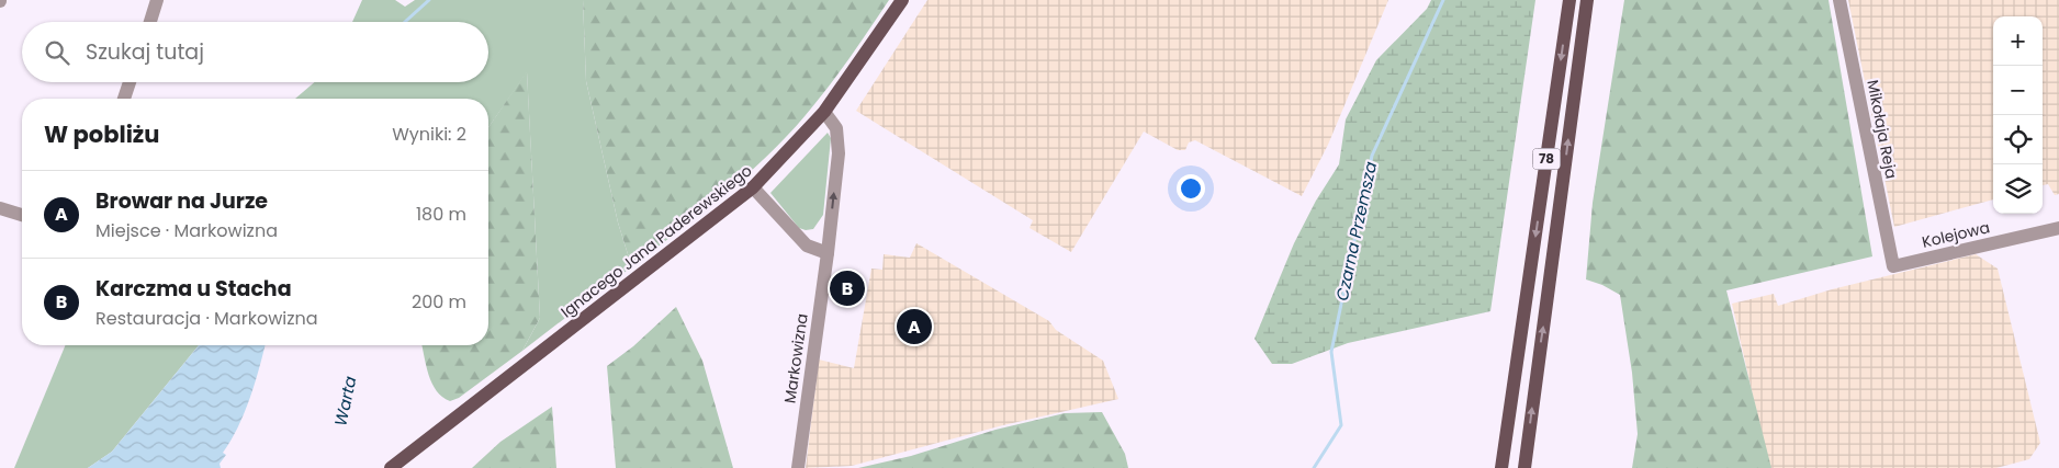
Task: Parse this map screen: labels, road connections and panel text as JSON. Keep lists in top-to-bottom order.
{
  "streets": {
    "main road": ["78", "Ignacego Jana Paderewskiego"],
    "street": ["Mikołaja Reja", "Kolejowa", "Markowizna"]
  },
  "crossings": [
    ["Mikołaja Reja", "Kolejowa"],
    ["Ignacego Jana Paderewskiego", "Markowizna"]
  ],
  "one_way": ["Markowizna"],
  "water": ["Czarna Przemsza", "Warta"],
  "page": {
    "map_buttons": ["+", "−"],
    "search": "Szukaj tutaj",
    "heading": ["W pobliżu", "Wyniki: 2"],
    "list": [
      {
        "mark": "A",
        "name": "Browar na Jurze",
        "note": "Miejsce · Markowizna",
        "value": "180 m"
      },
      {
        "mark": "B",
        "name": "Karczma u Stacha",
        "note": "Restauracja · Markowizna",
        "value": "200 m"
      }
    ],
    "pins": ["B", "A"]
  }
}
